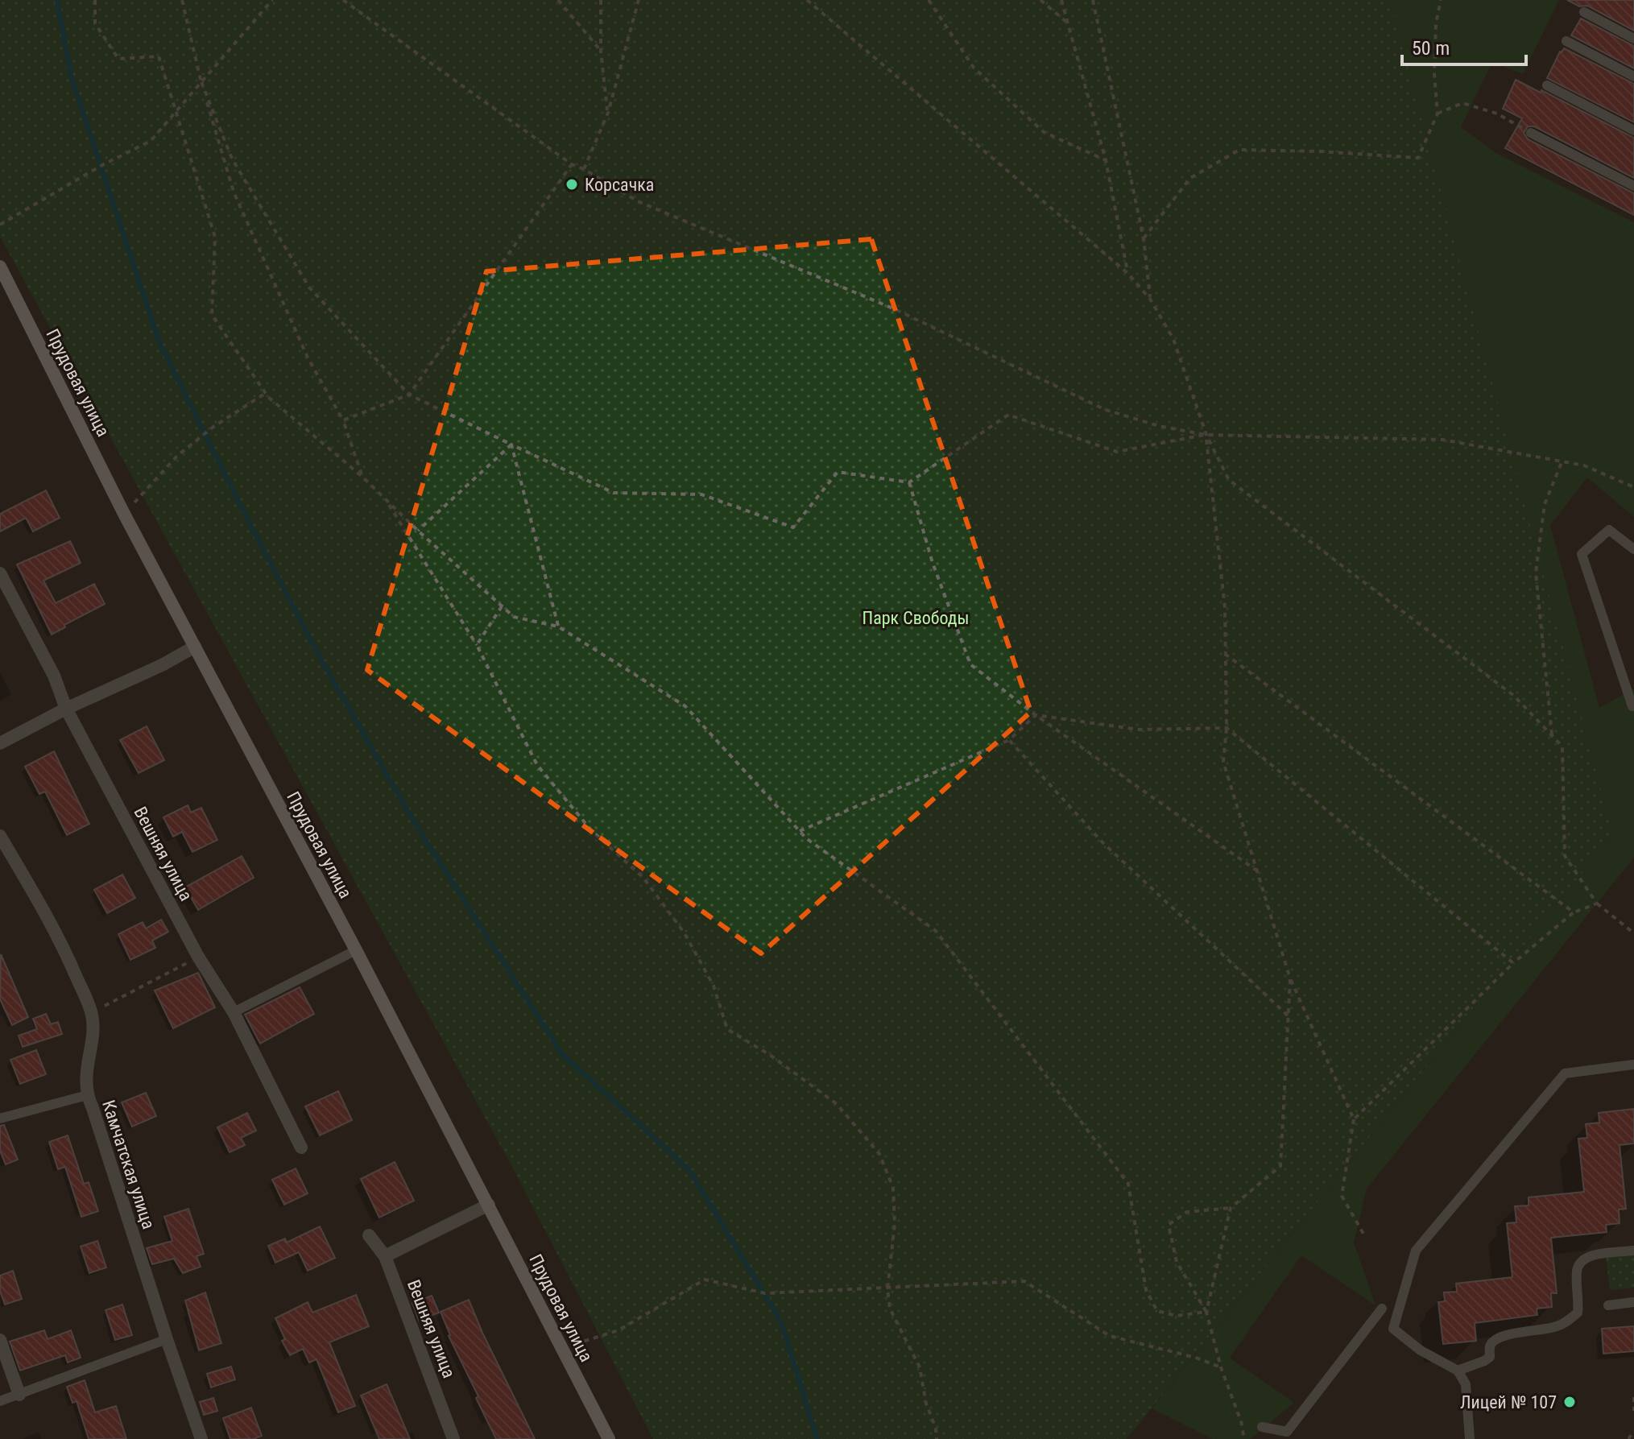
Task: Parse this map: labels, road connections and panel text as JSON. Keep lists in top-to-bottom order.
{
  "streets": {
    "main road": ["Прудовая улица"],
    "street": ["Вешняя улица", "Камчатская улица"]
  },
  "parks": ["Парк Свободы"],
  "places": ["Корсачка", "Лицей № 107"],
  "scale_bar": "50 m"
}
